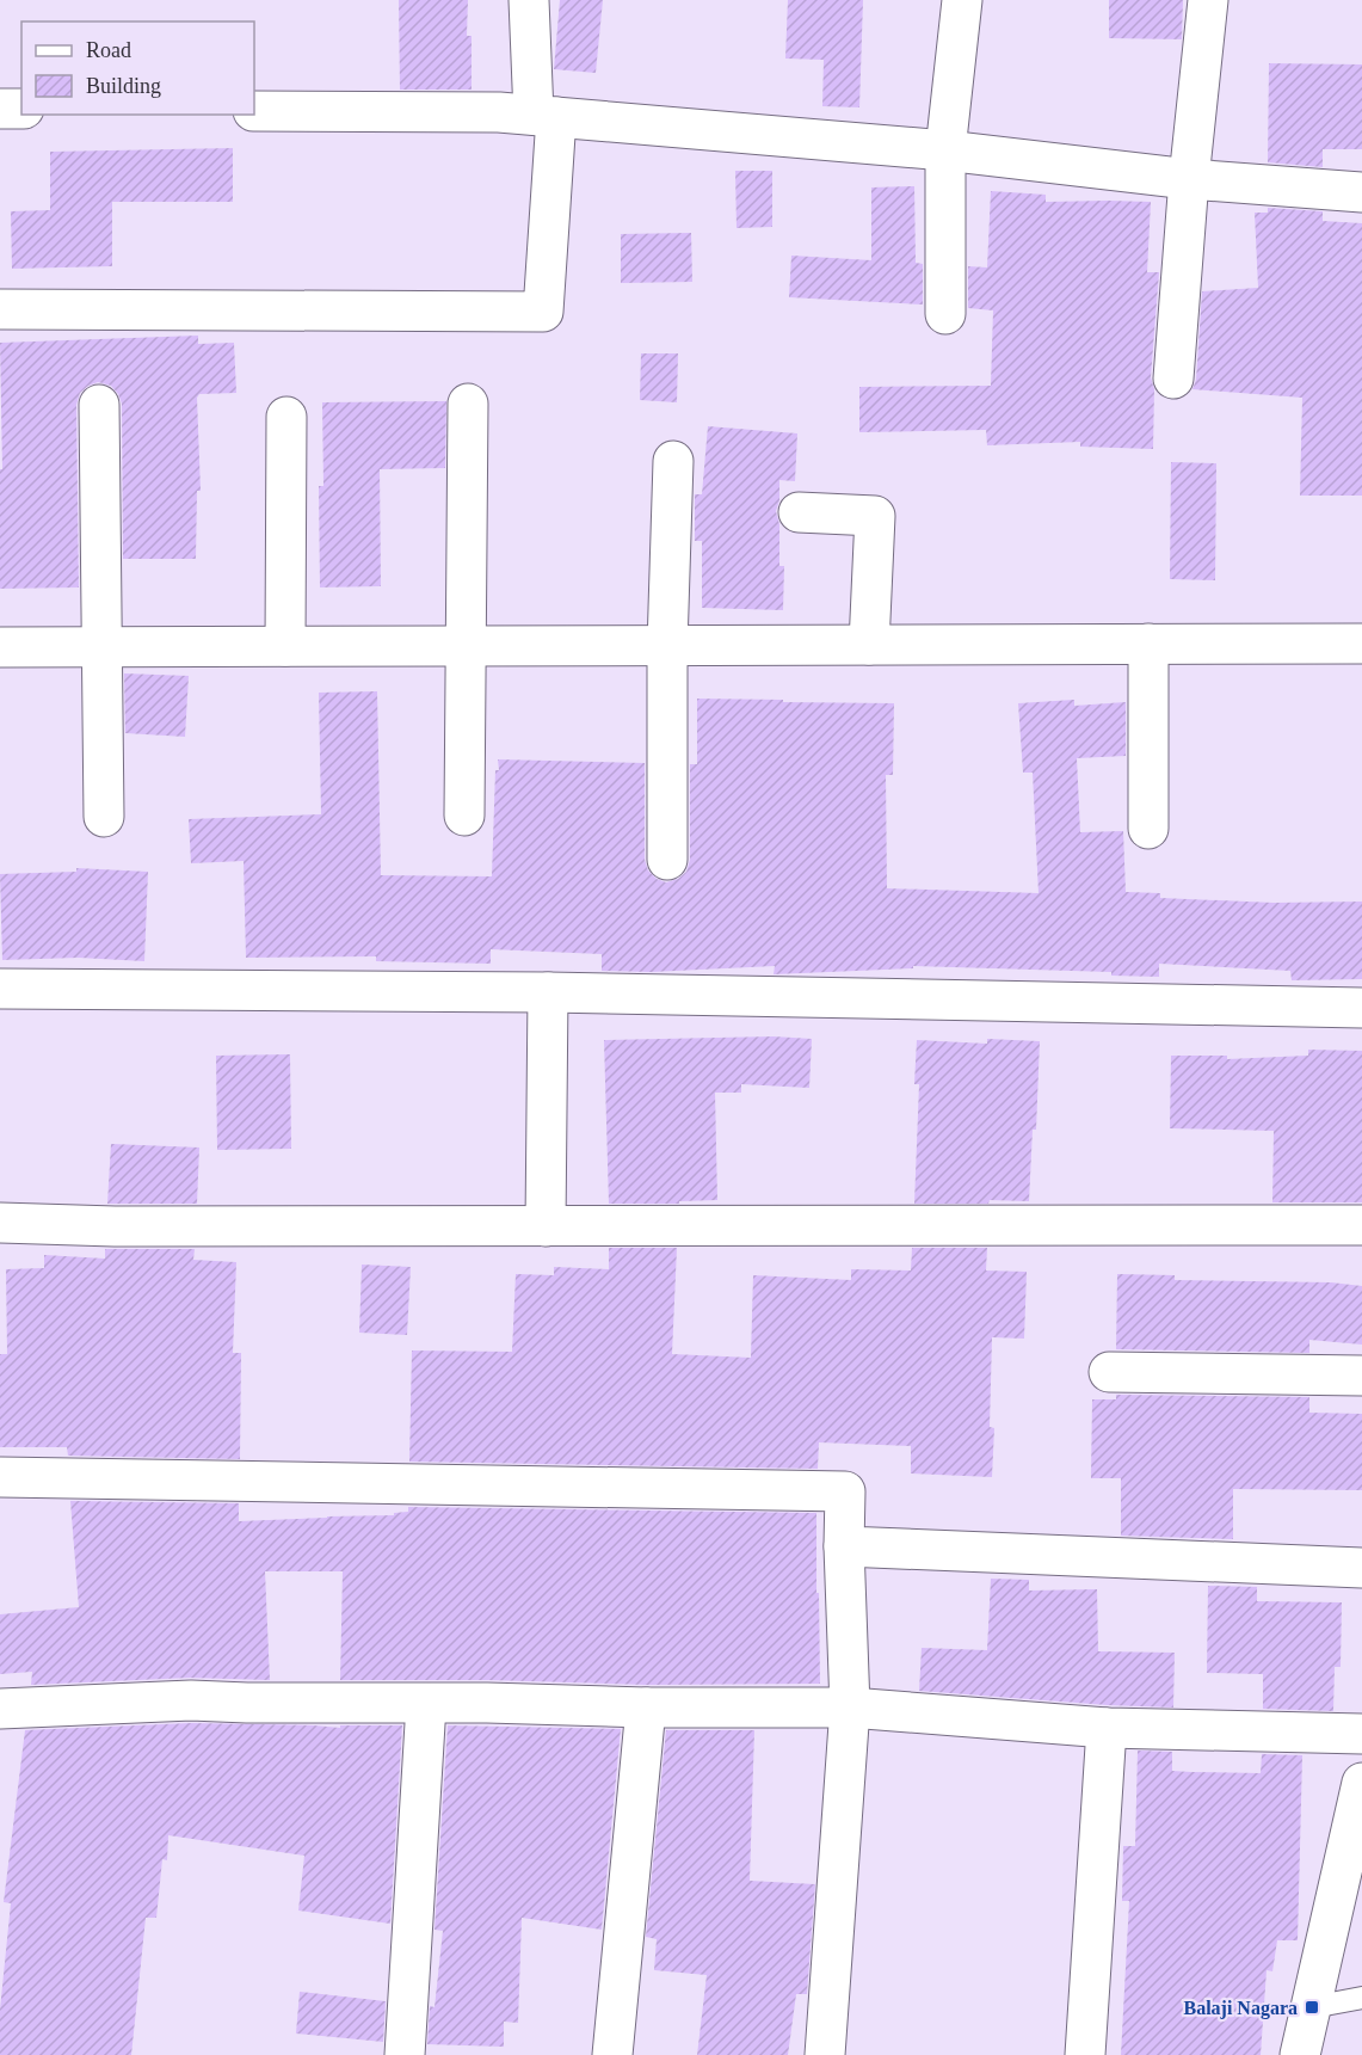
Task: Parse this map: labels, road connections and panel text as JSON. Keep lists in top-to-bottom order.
{
  "places": {
    "transit": ["Balaji Nagara"]
  },
  "legend": ["Road", "Building"]
}
